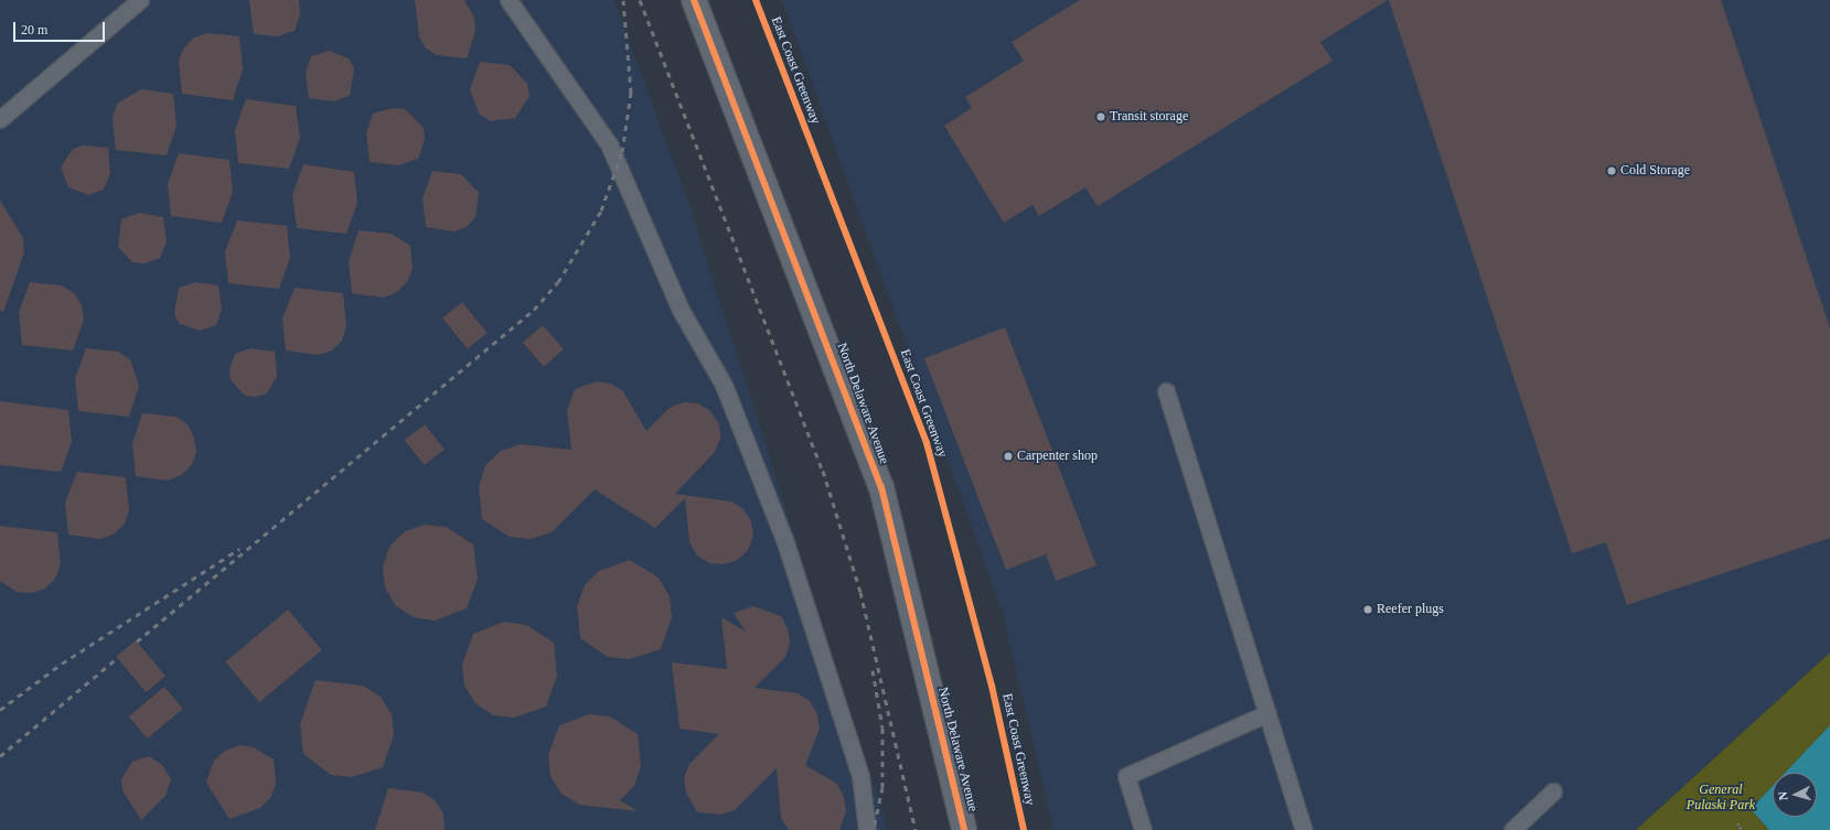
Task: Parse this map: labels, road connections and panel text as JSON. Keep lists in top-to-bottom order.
{
  "streets": {
    "street": ["North Delaware Avenue"],
    "cycle path": ["East Coast Greenway"]
  },
  "parks": ["General Pulaski Park"],
  "places": [
    "Transit storage",
    "Cold Storage",
    "Carpenter shop",
    "Reefer plugs"
  ],
  "scale_bar": "20 m",
  "north": "left"
}
